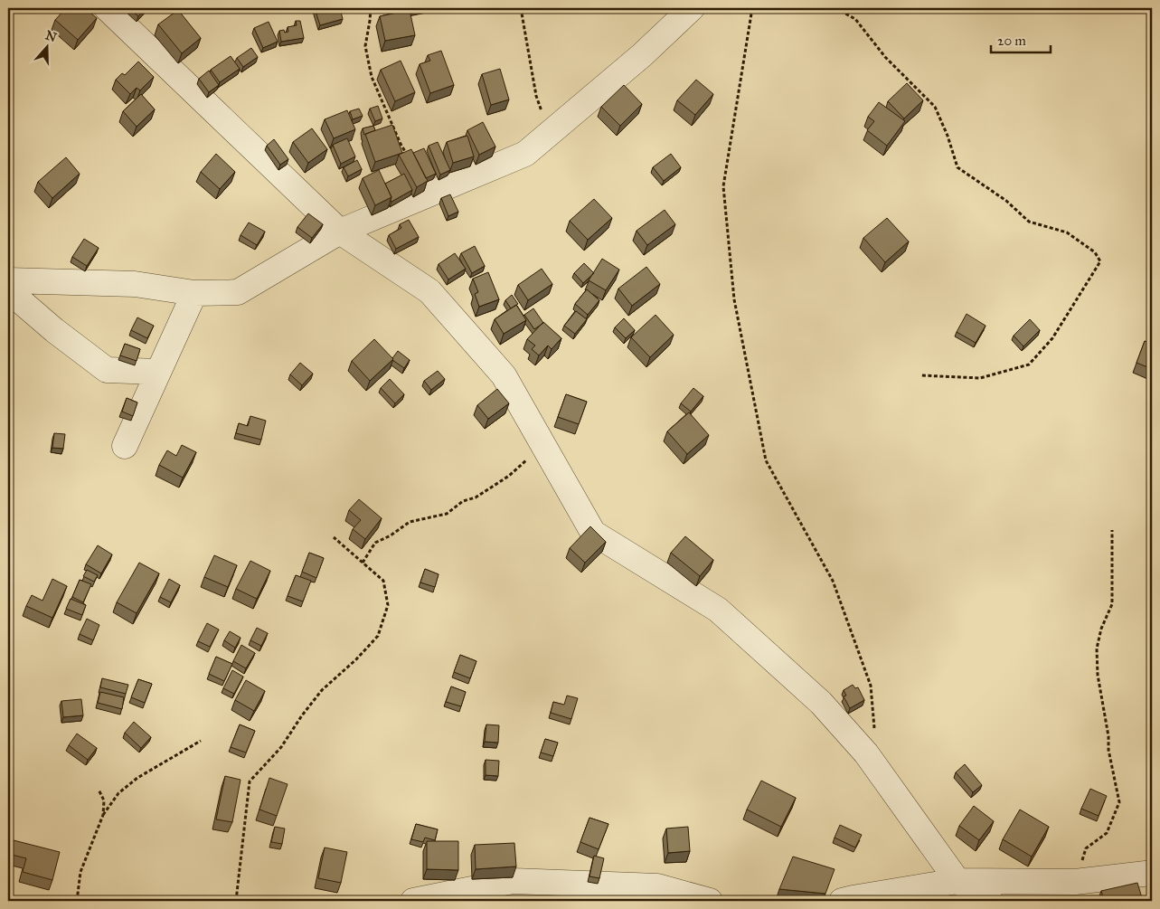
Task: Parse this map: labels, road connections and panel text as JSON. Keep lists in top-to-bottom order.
{
  "scale_bar": "20 m",
  "north": "top"
}
